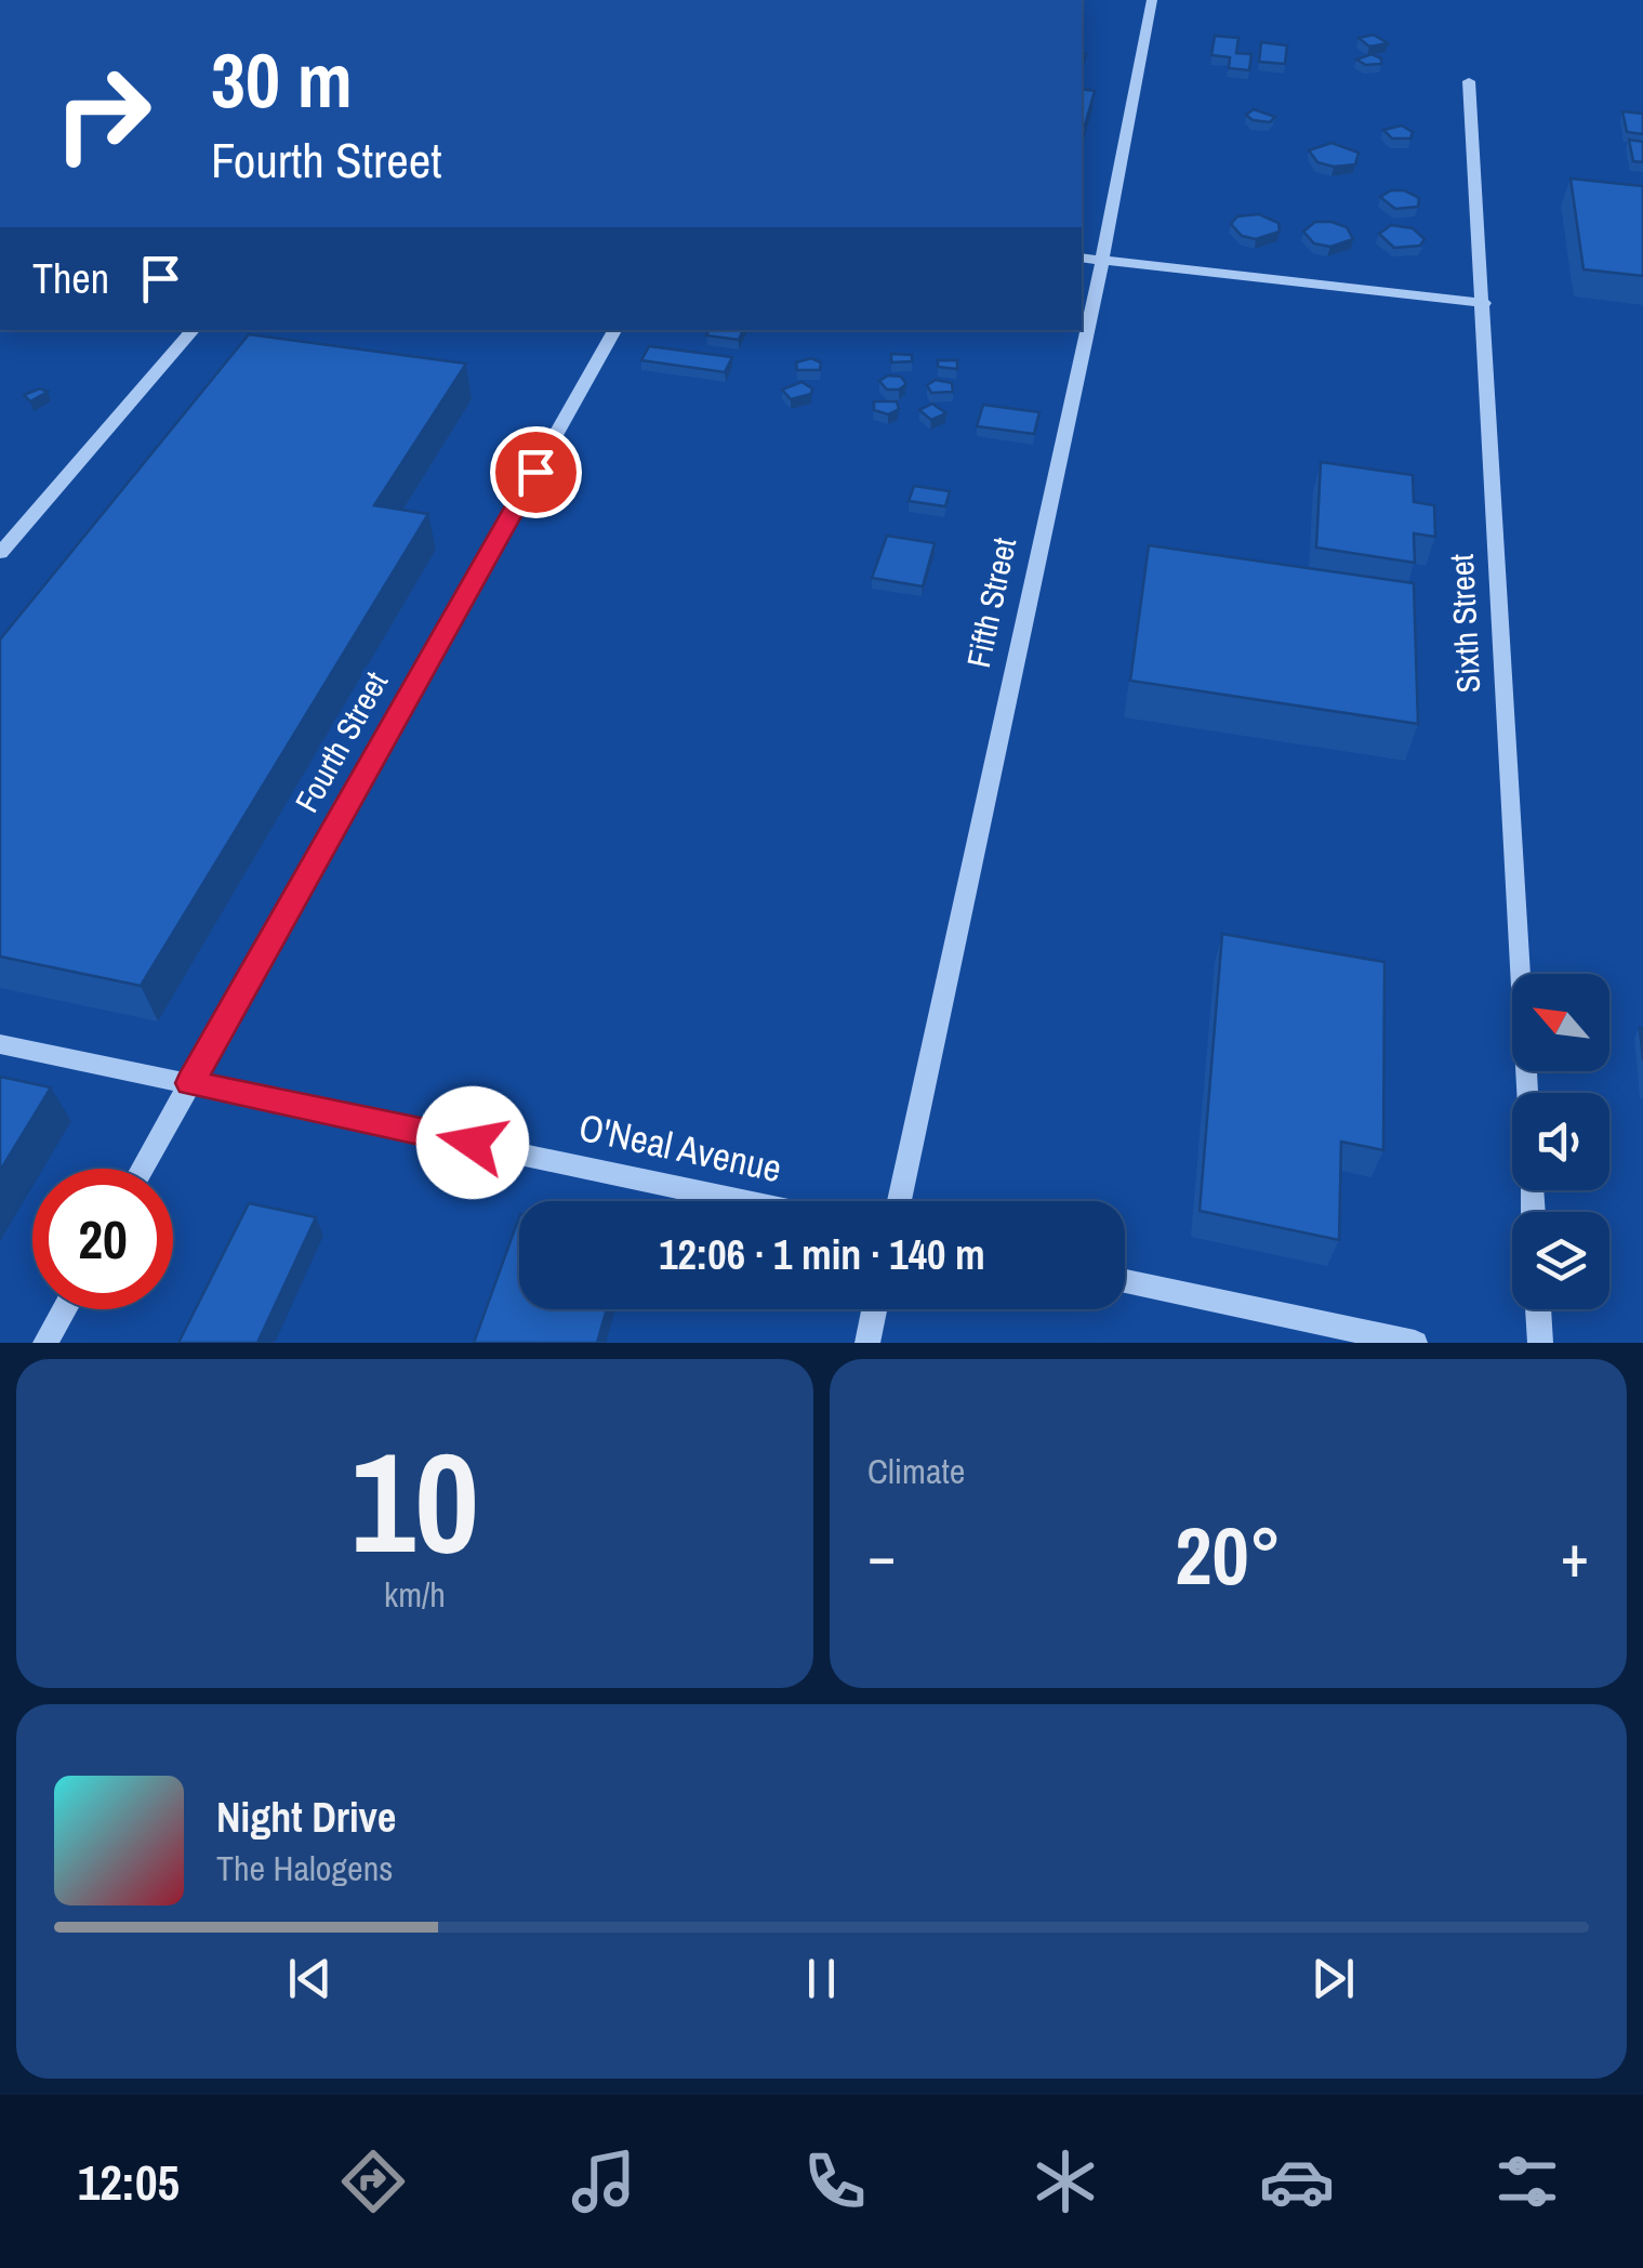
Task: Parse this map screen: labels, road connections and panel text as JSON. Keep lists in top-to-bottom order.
{
  "streets": {
    "lane": [
      "Fifth Street",
      "Sixth Street",
      "Fourth Street",
      "O'Neal Avenue"
    ]
  },
  "crossings": [
    ["Fourth Street", "O'Neal Avenue"]
  ],
  "north": "top left",
  "page": {
    "turn": ["30 m", "Fourth Street"],
    "then": "Then",
    "limit": "20",
    "trip": "12:06 · 1 min · 140 m",
    "tile": [
      ["10", "km/h"],
      "Climate"
    ],
    "heat": ["−", "20°", "+"],
    "song": ["Night Drive", "The Halogens"],
    "tabs": "12:05"
  }
}
